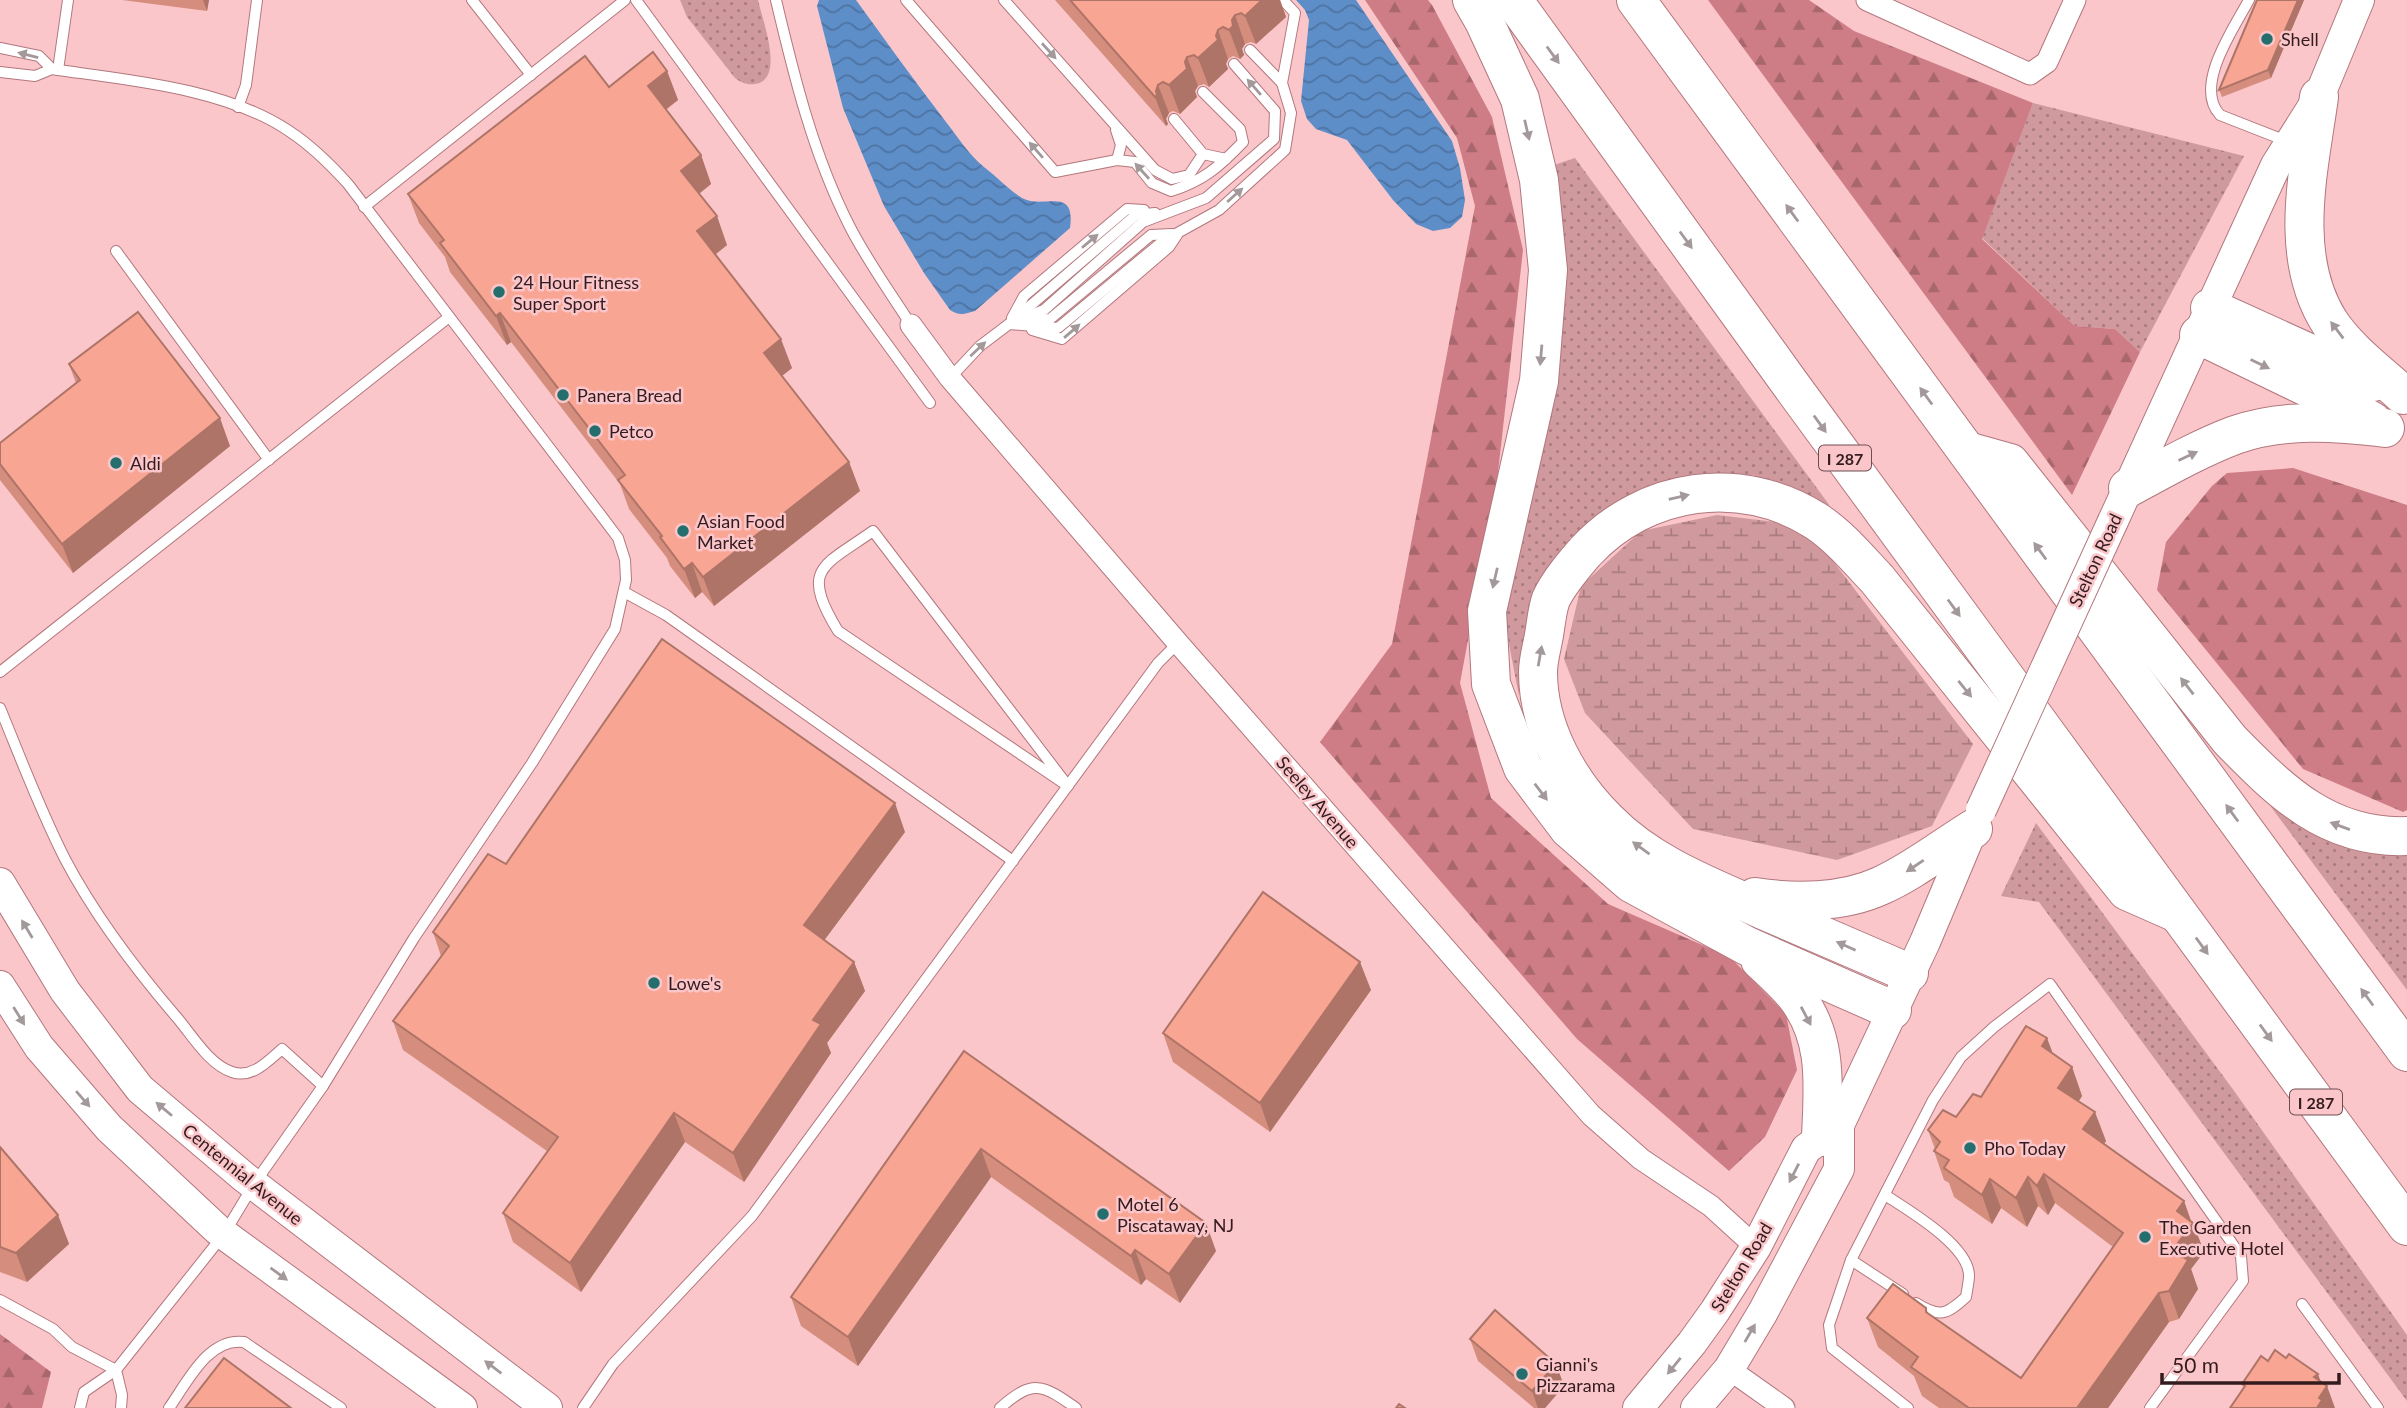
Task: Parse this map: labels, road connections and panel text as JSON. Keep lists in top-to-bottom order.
{
  "streets": {
    "highway": ["I 287"],
    "main road": ["Stelton Road", "Centennial Avenue"],
    "street": ["Seeley Avenue"]
  },
  "crossings": [
    ["Stelton Road", "Seeley Avenue"]
  ],
  "places": [
    "Shell",
    "24 Hour Fitness Super Sport",
    "Panera Bread",
    "Petco",
    "Aldi",
    "Asian Food Market",
    "Lowe's",
    "Pho Today",
    "Motel 6 Piscataway, NJ",
    "The Garden Executive Hotel",
    "Gianni's Pizzarama"
  ],
  "scale_bar": "50 m"
}
